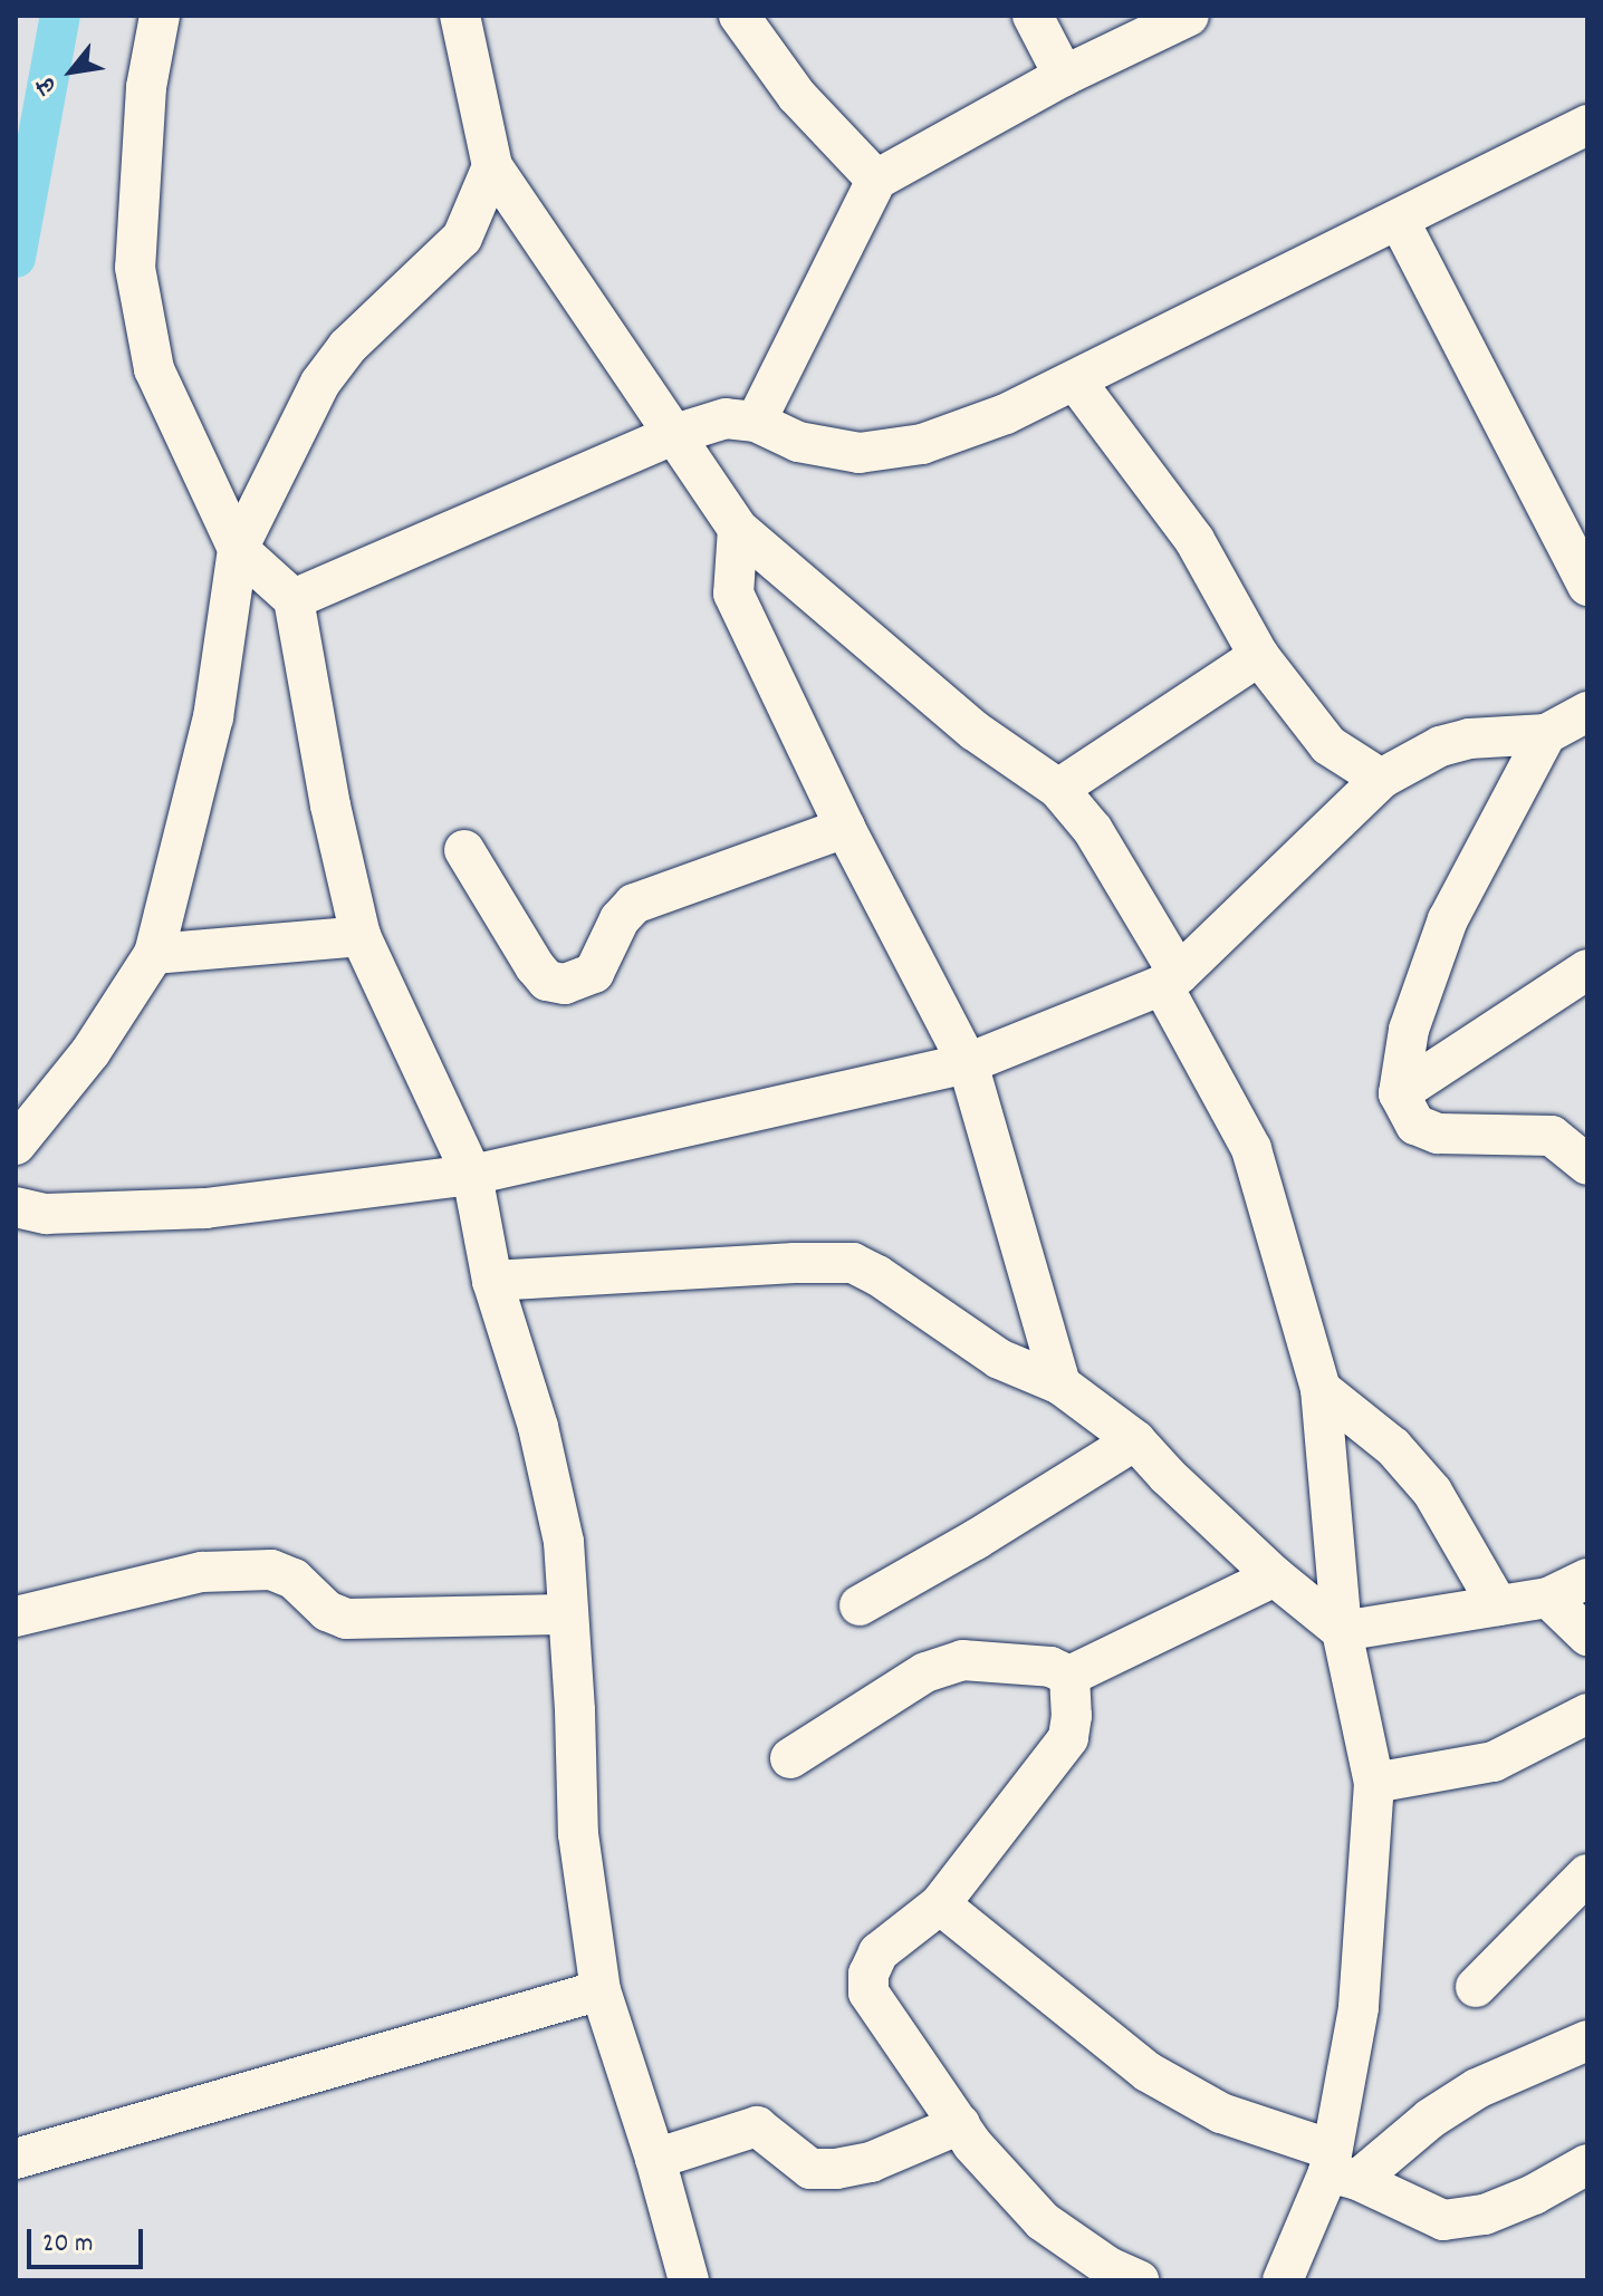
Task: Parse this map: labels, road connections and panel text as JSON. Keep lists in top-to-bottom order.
{
  "scale_bar": "20 m",
  "north": "bottom left"
}
